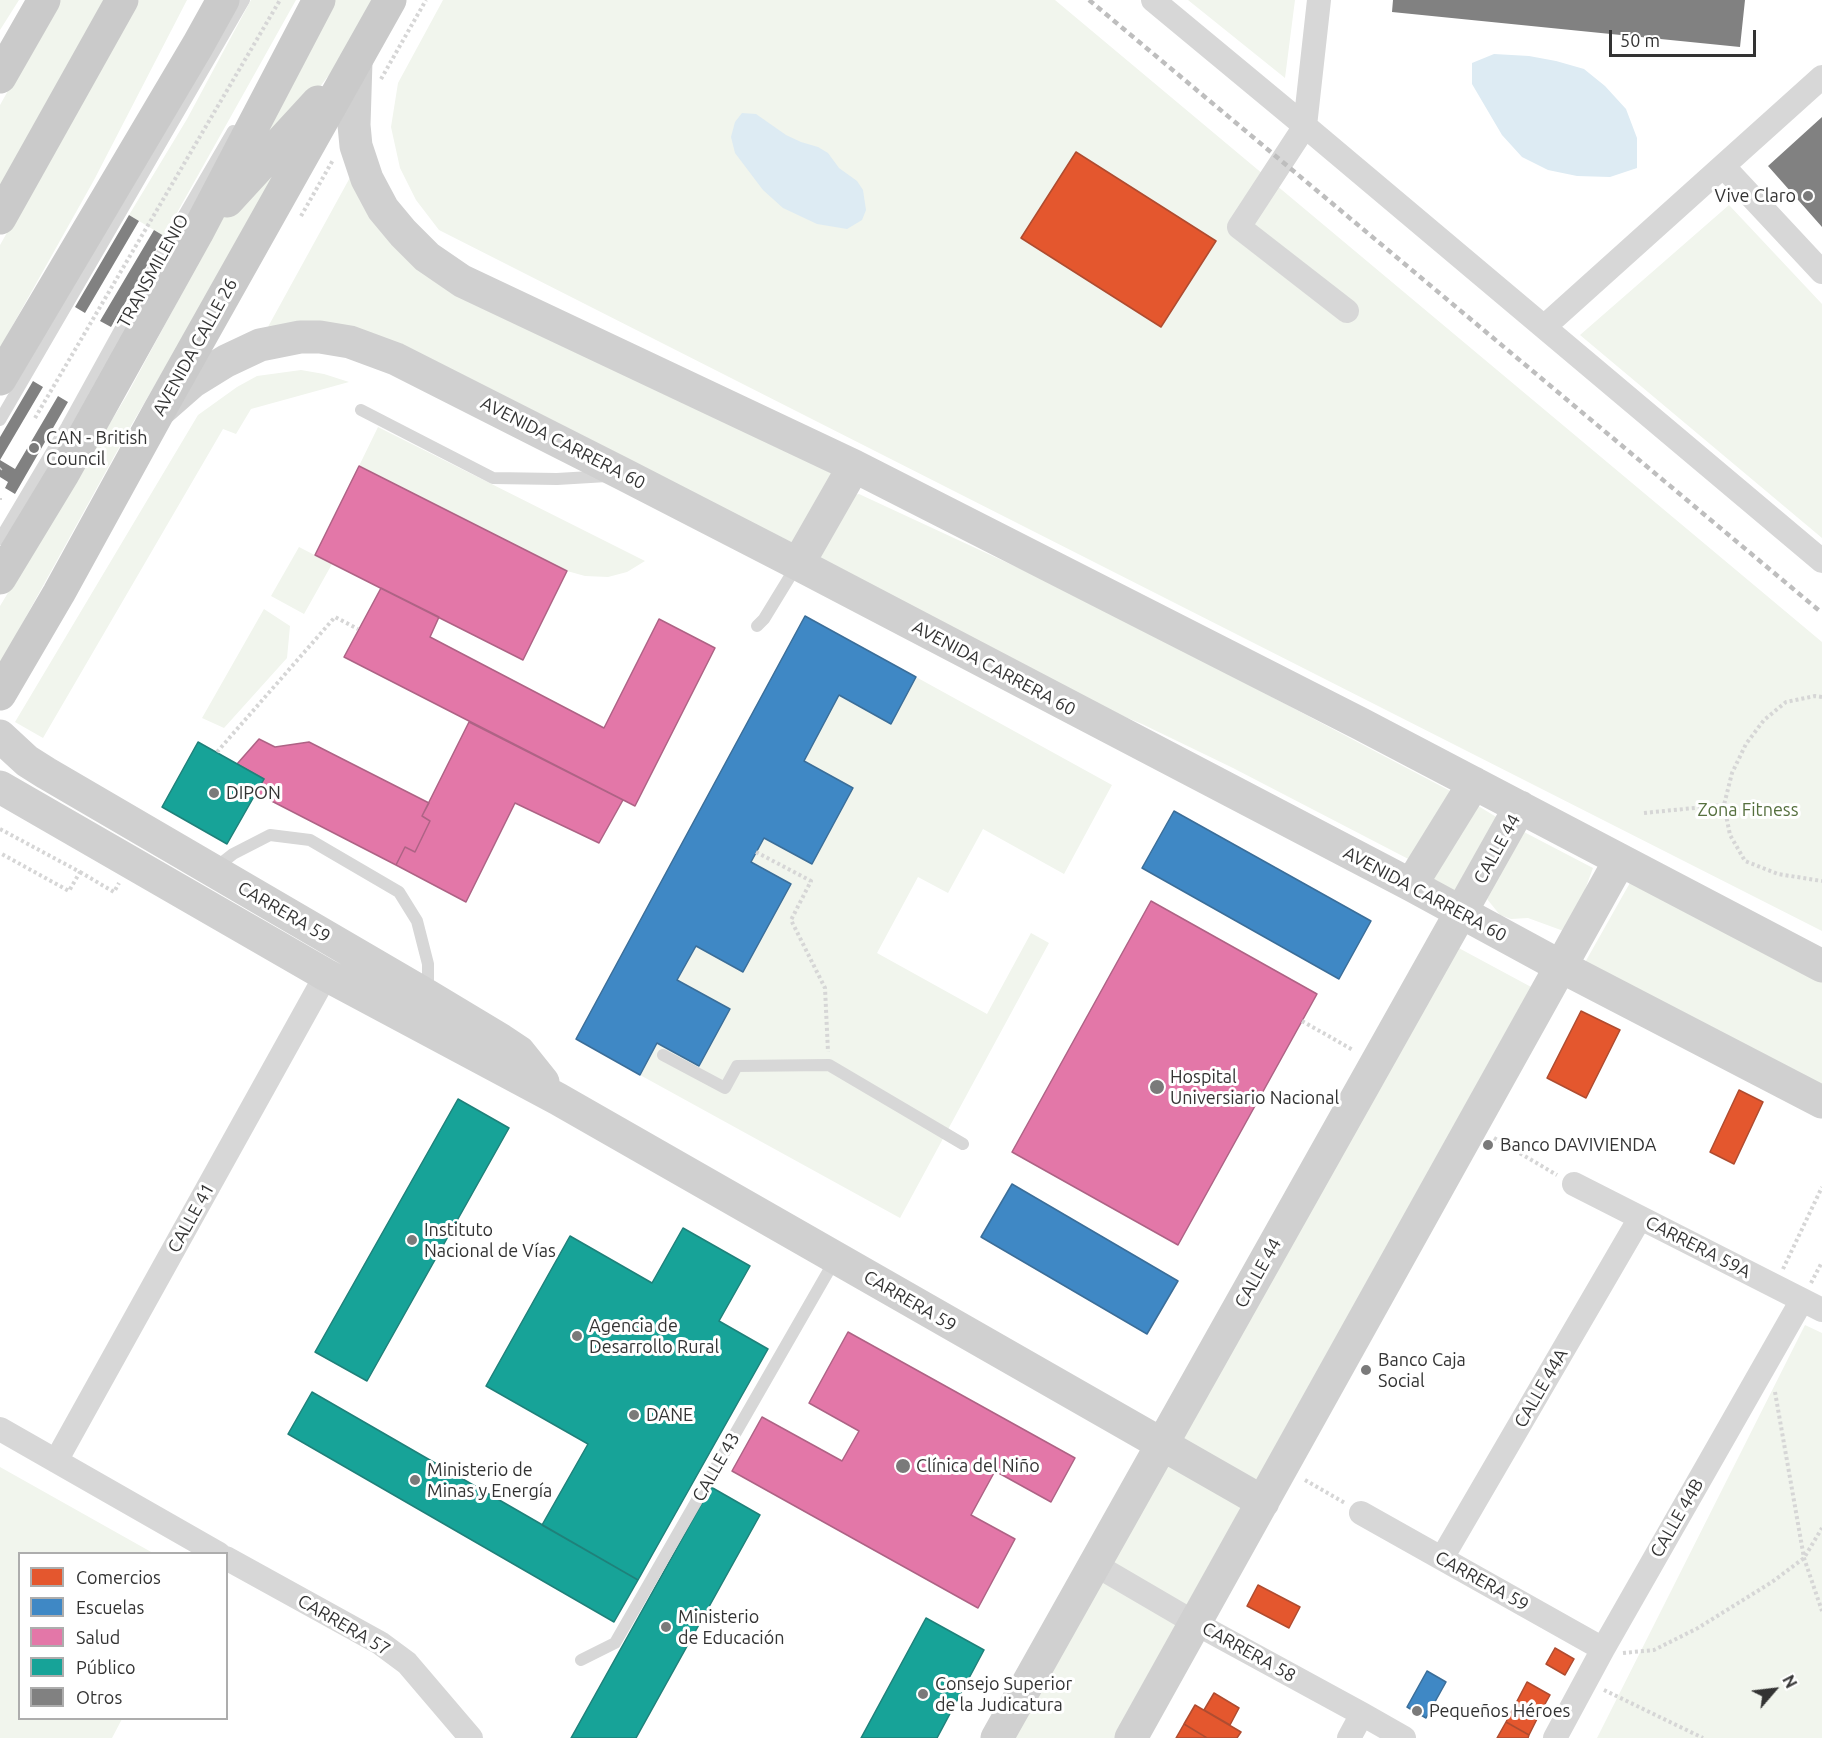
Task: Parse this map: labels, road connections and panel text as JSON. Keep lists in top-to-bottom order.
{
  "streets": {
    "main road": ["AVENIDA CALLE 26"],
    "street": [
      "AVENIDA CARRERA 60",
      "CALLE 44",
      "CARRERA 59",
      "CALLE 41",
      "CARRERA 59A",
      "CALLE 44A",
      "CALLE 44B",
      "CARRERA 57",
      "CARRERA 58"
    ],
    "lane": ["TRANSMILENIO", "CALLE 43"]
  },
  "crossings": [
    ["AVENIDA CALLE 26", "AVENIDA CARRERA 60"],
    ["AVENIDA CARRERA 60", "CALLE 44"],
    ["CALLE 44", "CARRERA 59"],
    ["CALLE 44", "CARRERA 58"],
    ["CARRERA 59", "CALLE 41"],
    ["CARRERA 59", "CALLE 44A"],
    ["CARRERA 59", "CALLE 43"],
    ["CARRERA 59", "CALLE 44B"],
    ["CARRERA 59A", "CALLE 44A"],
    ["CARRERA 59A", "CALLE 44B"]
  ],
  "parks": ["Zona Fitness"],
  "places": [
    "Vive Claro",
    "CAN - British Council",
    "DIPON",
    "Hospital Universiario Nacional",
    "Banco DAVIVIENDA",
    "Instituto Nacional de Vías",
    "Agencia de Desarrollo Rural",
    "Banco Caja Social",
    "DANE",
    "Clínica del Niño",
    "Ministerio de Minas y Energía",
    "Ministerio de Educación",
    "Consejo Superior de la Judicatura",
    "Pequeños Héroes"
  ],
  "legend": [
    "Comercios",
    "Escuelas",
    "Salud",
    "Público",
    "Otros"
  ],
  "scale_bar": "50 m",
  "north": "top right"
}
